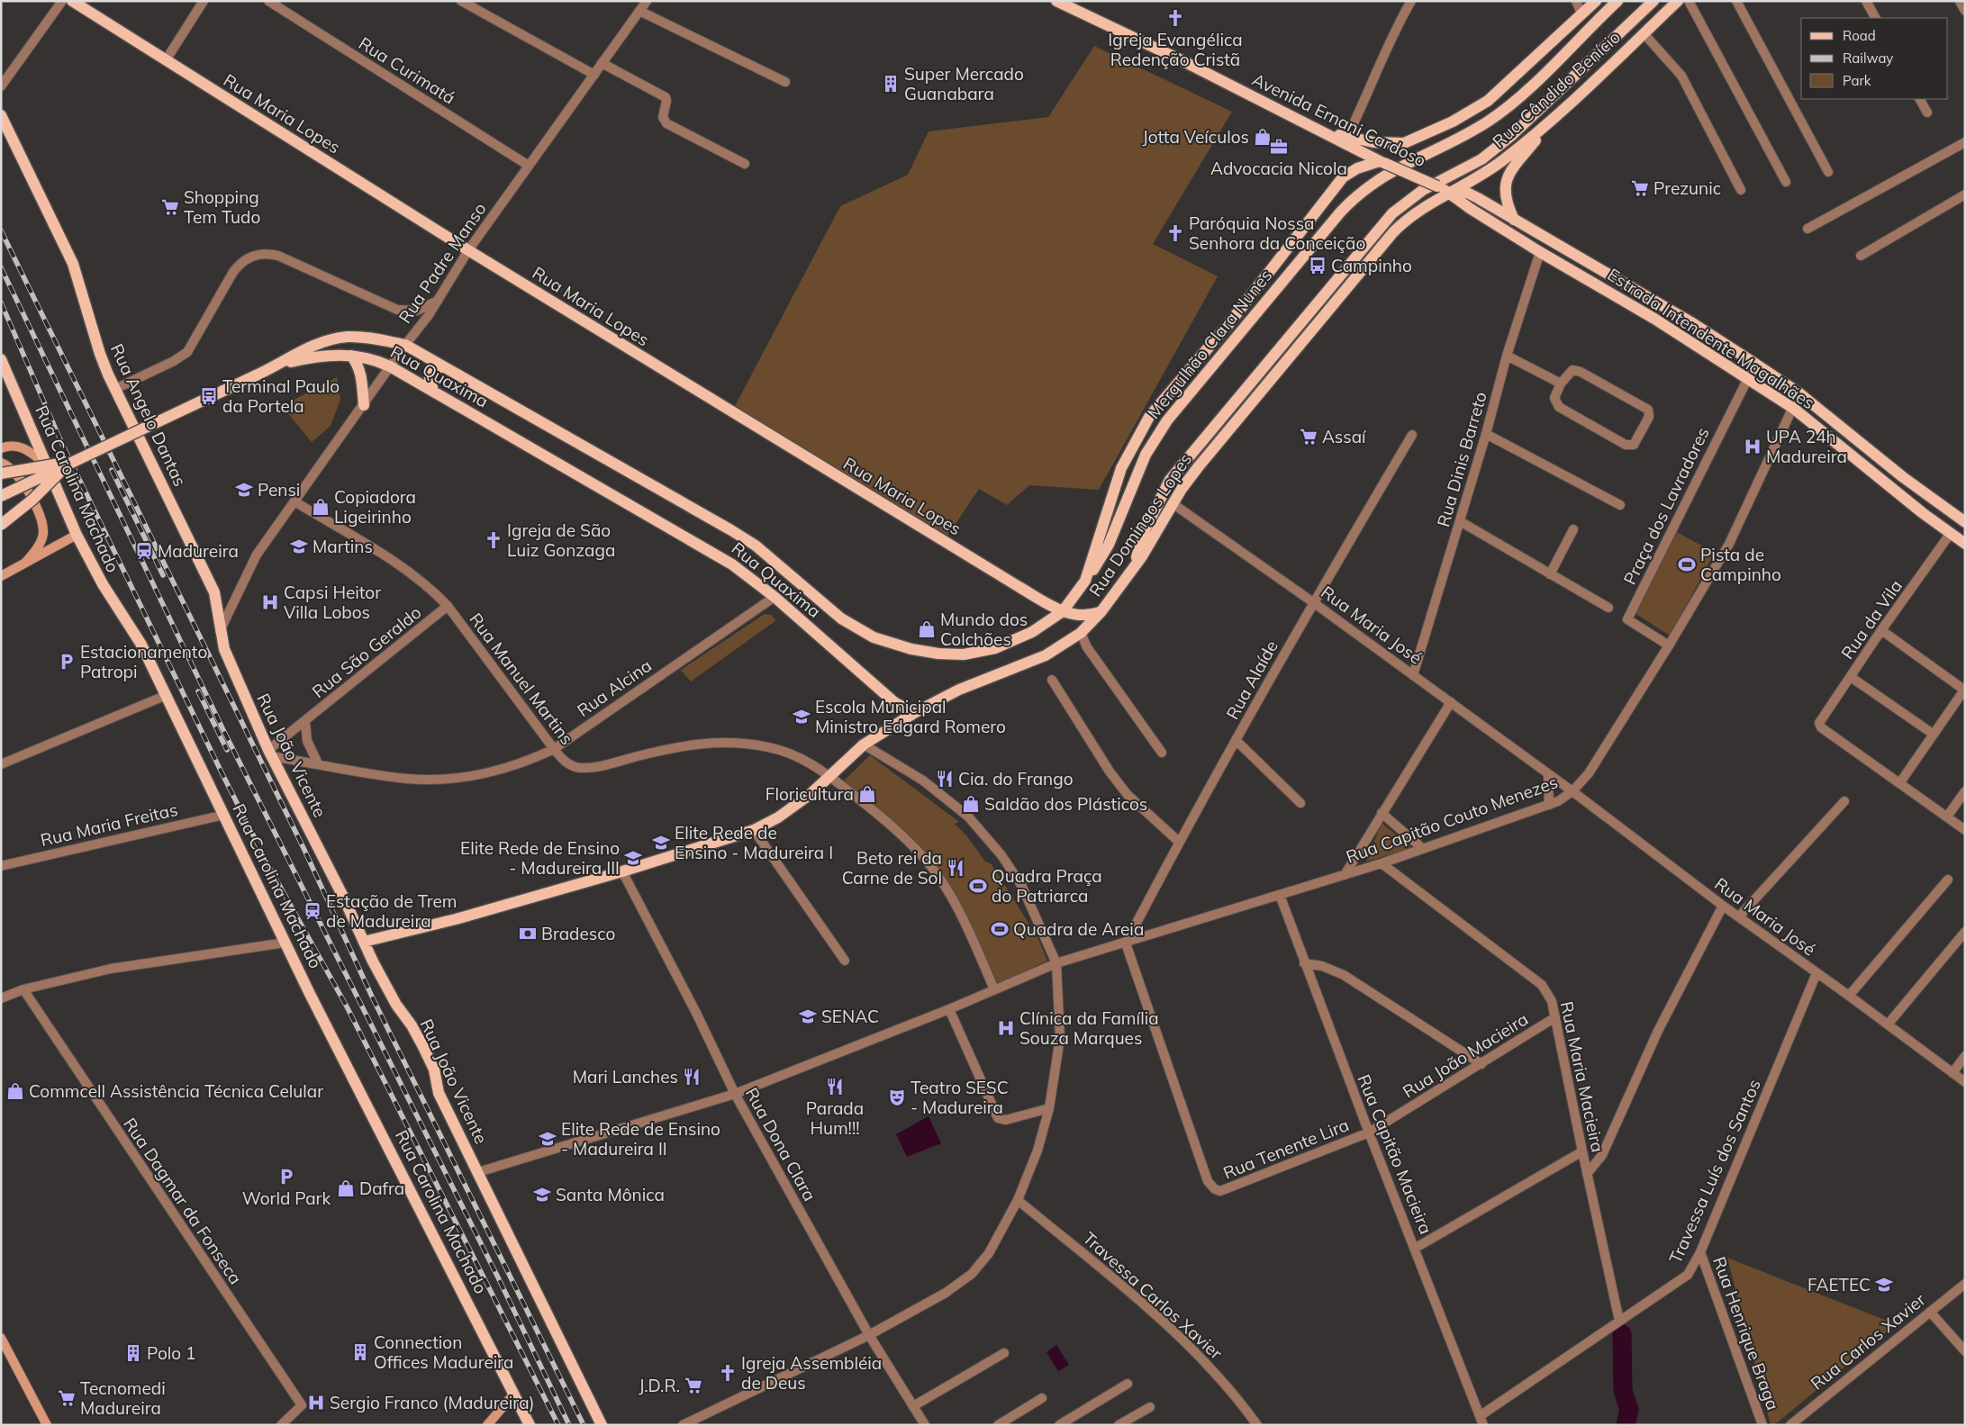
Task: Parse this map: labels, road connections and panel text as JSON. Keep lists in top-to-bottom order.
{
  "streets": {
    "main road": [
      "Rua Cândido Benício",
      "Rua Maria Lopes",
      "Avenida Ernani Cardoso",
      "Estrada Intendente Magalhães",
      "Mergulhão Clara Nunes",
      "Rua Quaxima",
      "Rua Angelo Dantas",
      "Rua Carolina Machado",
      "Rua Domingos Lopes",
      "Rua João Vicente"
    ],
    "street": [
      "Rua Curimatá",
      "Rua Padre Manso",
      "Rua Dinis Barreto",
      "Praça dos Lavradores",
      "Rua da Vila",
      "Rua Maria José",
      "Rua São Geraldo",
      "Rua Manuel Martins",
      "Rua Alaíde",
      "Rua Alcina",
      "Rua Capitão Couto Menezes",
      "Rua Maria Freitas",
      "Rua João Macieira",
      "Rua Maria Macieira",
      "Rua Dona Clara",
      "Rua Tenente Lira",
      "Rua Capitão Macieira",
      "Travessa Luís dos Santos",
      "Rua Dagmar da Fonseca",
      "Travessa Carlos Xavier",
      "Rua Henrique Braga",
      "Rua Carlos Xavier"
    ]
  },
  "crossings": [
    ["Rua Curimatá", "Rua Padre Manso"],
    ["Rua Cândido Benício", "Estrada Intendente Magalhães"],
    ["Rua Cândido Benício", "Rua Domingos Lopes"],
    ["Rua Maria Lopes", "Rua Padre Manso"],
    ["Rua Maria Lopes", "Rua Domingos Lopes"],
    ["Avenida Ernani Cardoso", "Estrada Intendente Magalhães"],
    ["Avenida Ernani Cardoso", "Rua Domingos Lopes"],
    ["Rua Padre Manso", "Rua Quaxima"],
    ["Rua Padre Manso", "Rua Angelo Dantas"],
    ["Rua Padre Manso", "Rua Manuel Martins"],
    ["Rua Padre Manso", "Rua João Vicente"],
    ["Estrada Intendente Magalhães", "Rua Dinis Barreto"],
    ["Estrada Intendente Magalhães", "Praça dos Lavradores"],
    ["Estrada Intendente Magalhães", "Rua Domingos Lopes"],
    ["Estrada Intendente Magalhães", "Rua da Vila"],
    ["Estrada Intendente Magalhães", "Rua Capitão Couto Menezes"],
    ["Mergulhão Clara Nunes", "Rua Domingos Lopes"],
    ["Rua Quaxima", "Rua Domingos Lopes"],
    ["Rua Quaxima", "Rua Alcina"],
    ["Rua Angelo Dantas", "Rua João Vicente"],
    ["Rua Dinis Barreto", "Rua Maria José"],
    ["Rua Carolina Machado", "Rua Maria Freitas"],
    ["Praça dos Lavradores", "Rua Capitão Couto Menezes"],
    ["Rua Domingos Lopes", "Rua Maria José"],
    ["Rua Domingos Lopes", "Rua Manuel Martins"],
    ["Rua Domingos Lopes", "Rua João Vicente"],
    ["Rua Domingos Lopes", "Rua Dona Clara"],
    ["Rua Maria José", "Rua Alaíde"],
    ["Rua Maria José", "Rua Capitão Couto Menezes"],
    ["Rua Maria José", "Travessa Luís dos Santos"],
    ["Rua São Geraldo", "Rua Manuel Martins"],
    ["Rua São Geraldo", "Rua Alcina"],
    ["Rua São Geraldo", "Rua João Vicente"],
    ["Rua Manuel Martins", "Rua Alcina"],
    ["Rua Manuel Martins", "Rua Capitão Couto Menezes"],
    ["Rua Alaíde", "Rua Capitão Couto Menezes"],
    ["Rua Alaíde", "Rua Tenente Lira"],
    ["Rua Alcina", "Rua João Vicente"],
    ["Rua João Vicente", "Rua Capitão Couto Menezes"],
    ["Rua Capitão Couto Menezes", "Rua Maria Macieira"],
    ["Rua Capitão Couto Menezes", "Rua Dona Clara"],
    ["Rua Capitão Couto Menezes", "Rua Tenente Lira"],
    ["Rua Capitão Couto Menezes", "Rua Capitão Macieira"],
    ["Rua João Macieira", "Rua Maria Macieira"],
    ["Rua João Macieira", "Rua Tenente Lira"],
    ["Rua João Macieira", "Rua Capitão Macieira"],
    ["Rua Maria Macieira", "Travessa Luís dos Santos"],
    ["Rua Tenente Lira", "Rua Capitão Macieira"],
    ["Rua Capitão Macieira", "Travessa Luís dos Santos"],
    ["Travessa Luís dos Santos", "Rua Henrique Braga"]
  ],
  "places": {
    "church": [
      "Igreja Evangélica Redenção Cristã",
      "Paróquia Nossa Senhora da Conceição",
      "Igreja de São Luiz Gonzaga",
      "Igreja Assembléia de Deus"
    ],
    "building": ["Super Mercado Guanabara", "Connection Offices Madureira", "Polo 1"],
    "shop": [
      "Jotta Veículos",
      "Copiadora Ligeirinho",
      "Mundo dos Colchões",
      "Floricultura",
      "Saldão dos Plásticos",
      "Commcell Assistência Técnica Celular",
      "Dafra"
    ],
    "office": ["Advocacia Nicola"],
    "supermarket": [
      "Prezunic",
      "Shopping Tem Tudo",
      "Assaí",
      "J.D.R.",
      "Tecnomedi Madureira"
    ],
    "bus stop": ["Campinho", "Terminal Paulo da Portela"],
    "hospital": [
      "UPA 24h Madureira",
      "Capsi Heitor Villa Lobos",
      "Clínica da Família Souza Marques",
      "Sergio Franco (Madureira)"
    ],
    "school or university": [
      "Pensi",
      "Martins",
      "Escola Municipal Ministro Edgard Romero",
      "Elite Rede de Ensino - Madureira I",
      "Elite Rede de Ensino - Madureira III",
      "SENAC",
      "Elite Rede de Ensino - Madureira II",
      "Santa Mônica",
      "FAETEC"
    ],
    "station": ["Madureira", "Estação de Trem de Madureira"],
    "sports": ["Pista de Campinho", "Quadra Praça do Patriarca", "Quadra de Areia"],
    "parking": ["Estacionamento Patropi", "World Park"],
    "restaurant": [
      "Cia. do Frango",
      "Beto rei da Carne de Sol",
      "Mari Lanches",
      "Parada Hum!!!"
    ],
    "bank": ["Bradesco"],
    "theatre": ["Teatro SESC - Madureira"]
  },
  "legend": ["Road", "Railway", "Park"]
}
